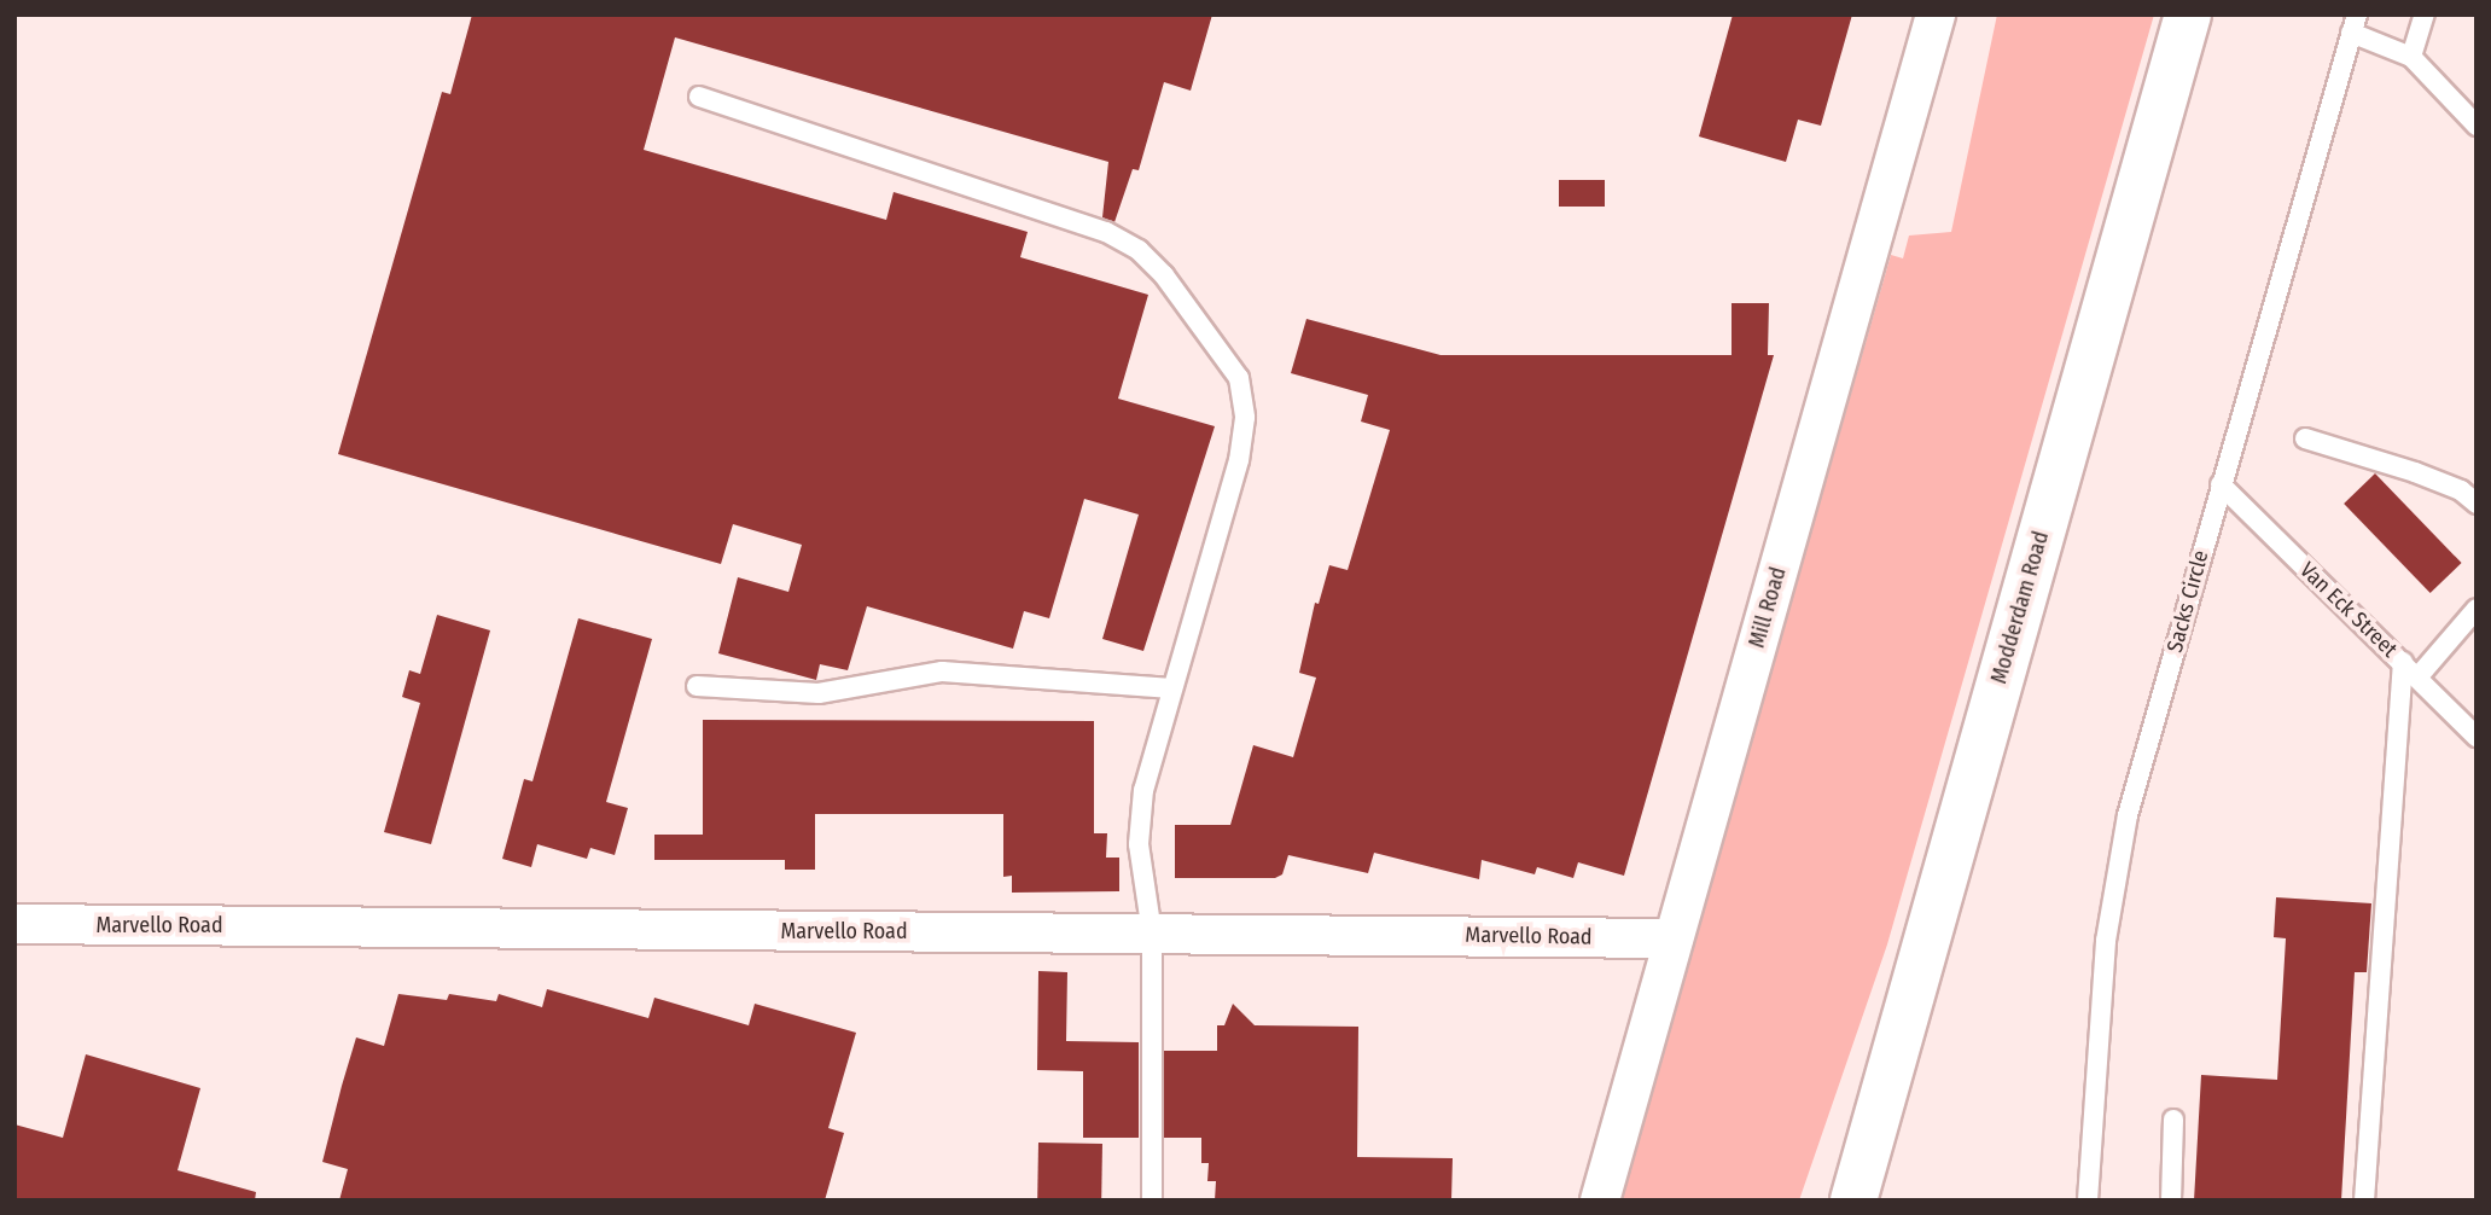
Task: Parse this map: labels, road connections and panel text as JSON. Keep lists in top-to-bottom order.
{
  "streets": {
    "street": ["Mill Road", "Modderdam Road", "Marvello Road"],
    "lane": ["Sacks Circle", "Van Eck Street"]
  },
  "crossings": [
    ["Sacks Circle", "Van Eck Street"],
    ["Mill Road", "Marvello Road"]
  ]
}
